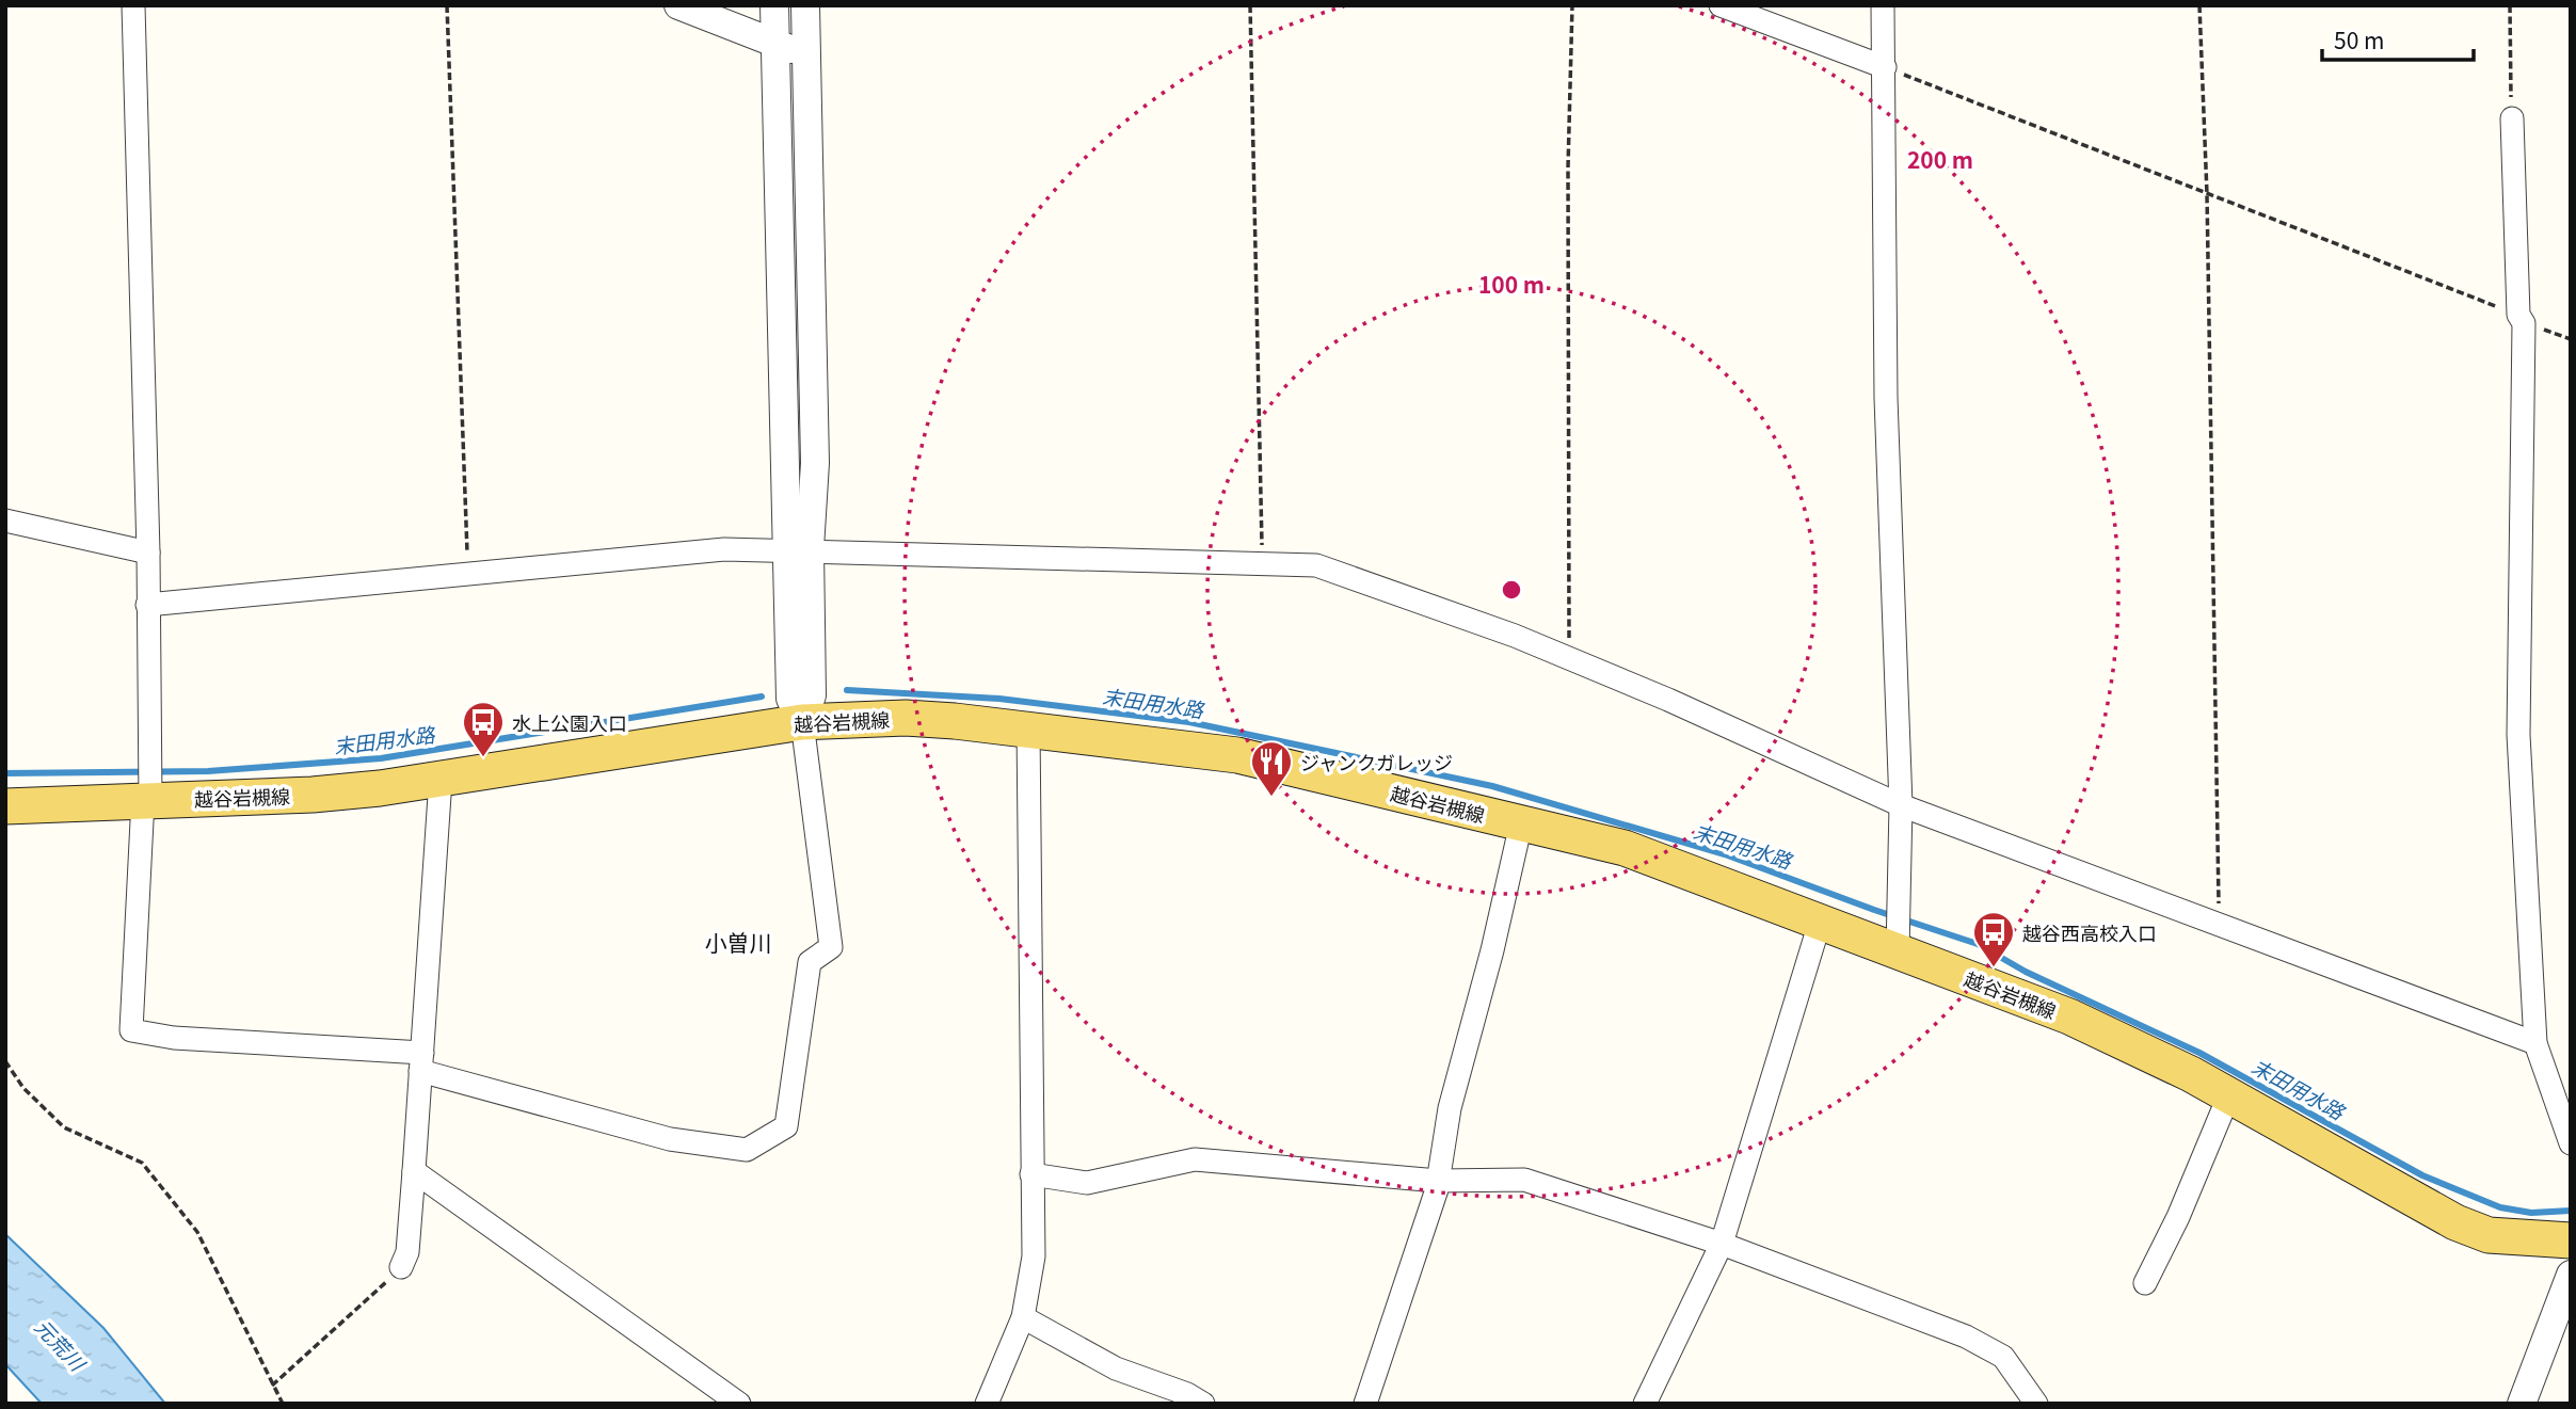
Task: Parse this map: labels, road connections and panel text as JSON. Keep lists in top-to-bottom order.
{
  "streets": {
    "main road": ["越谷岩槻線"]
  },
  "districts": ["小曽川"],
  "water": ["末田用水路", "元荒川"],
  "places": {
    "bus stop": ["水上公園入口", "越谷西高校入口"],
    "restaurant": ["ジャンクガレッジ"]
  },
  "scale_bar": "50 m",
  "rings": ["200 m", "100 m"]
}
